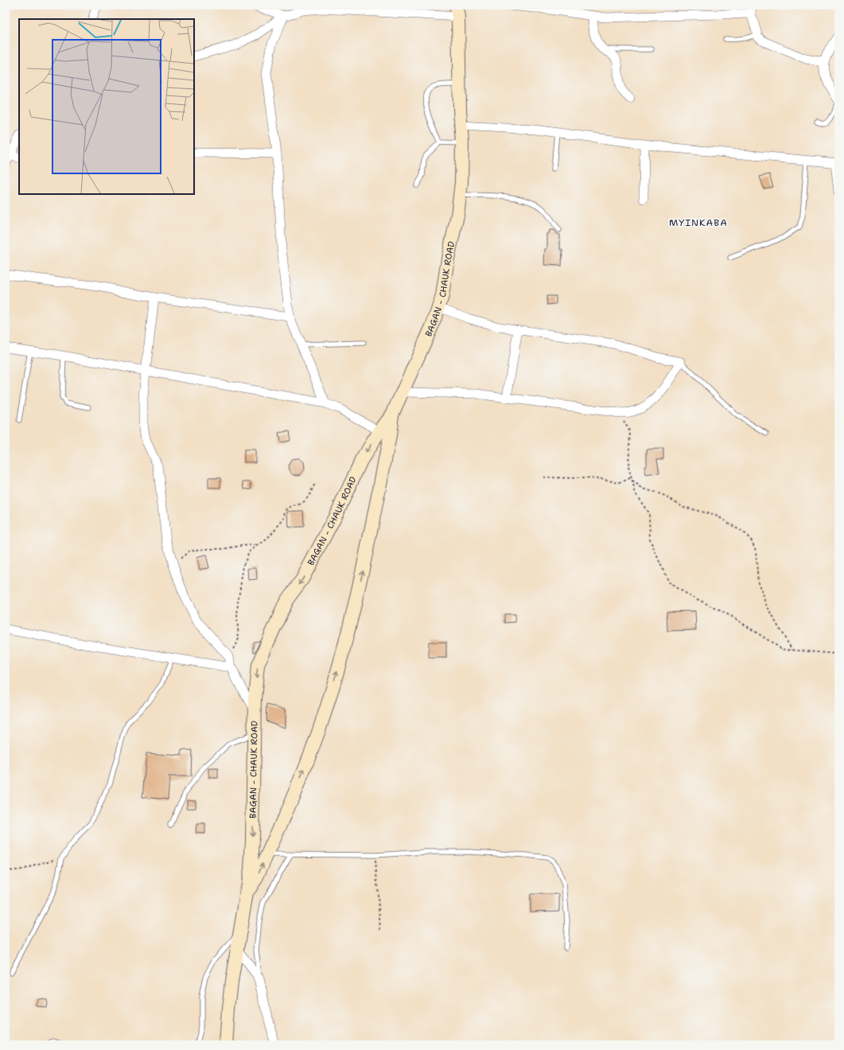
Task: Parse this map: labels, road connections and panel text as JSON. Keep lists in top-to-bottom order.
{
  "streets": {
    "main road": ["BAGAN - CHAUK ROAD"]
  },
  "districts": ["MYINKABA"]
}
